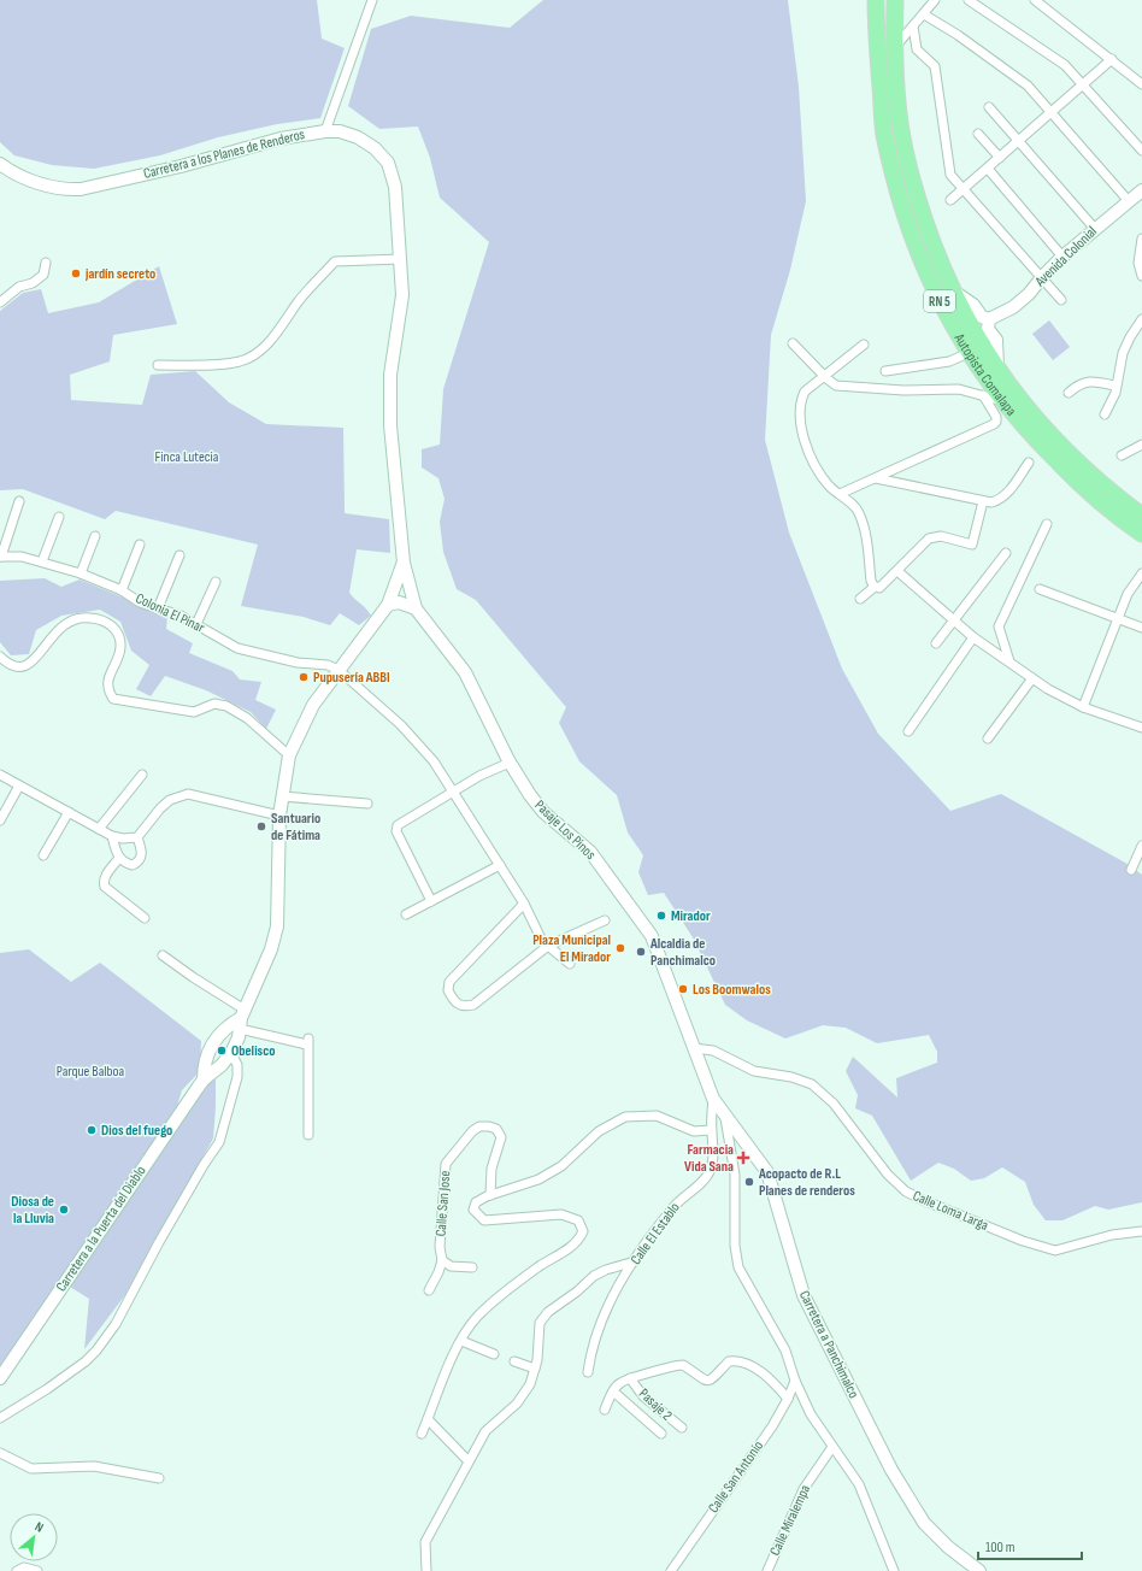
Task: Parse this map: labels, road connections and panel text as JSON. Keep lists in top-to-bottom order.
{
  "streets": {
    "highway": ["RN 5", "Autopista Comalapa"],
    "main road": [
      "Carretera a los Planes de Renderos",
      "Avenida Colonial",
      "Pasaje Los Pinos",
      "Carretera a la Puerta del Diablo",
      "Carretera a Panchimalco"
    ],
    "street": [
      "Colonia El Pinar",
      "Calle San Jose",
      "Calle Loma Larga",
      "Calle El Establo",
      "Pasaje 2",
      "Calle San Antonio",
      "Calle Miralempa"
    ]
  },
  "crossings": [
    ["Carretera a los Planes de Renderos", "Pasaje Los Pinos"],
    ["Carretera a los Planes de Renderos", "Carretera a la Puerta del Diablo"],
    ["Colonia El Pinar", "Carretera a la Puerta del Diablo"],
    ["Pasaje Los Pinos", "Calle Loma Larga"],
    ["Pasaje Los Pinos", "Carretera a la Puerta del Diablo"],
    ["Pasaje Los Pinos", "Calle El Establo"],
    ["Pasaje Los Pinos", "Carretera a Panchimalco"],
    ["Calle El Establo", "Carretera a Panchimalco"]
  ],
  "parks": ["Finca Lutecia", "Parque Balboa"],
  "places": {
    "other": [
      "jardín secreto",
      "Pupusería ABBI",
      "Santuario de Fátima",
      "Mirador",
      "Plaza Municipal El Mirador",
      "Alcaldia de Panchimalco",
      "Los Boomwalos",
      "Obelisco",
      "Dios del fuego",
      "Acopacto de R.L Planes de renderos",
      "Diosa de la Lluvia"
    ],
    "health": ["Farmacia Vida Sana"]
  },
  "scale_bar": "100 m",
  "north": "top right"
}
